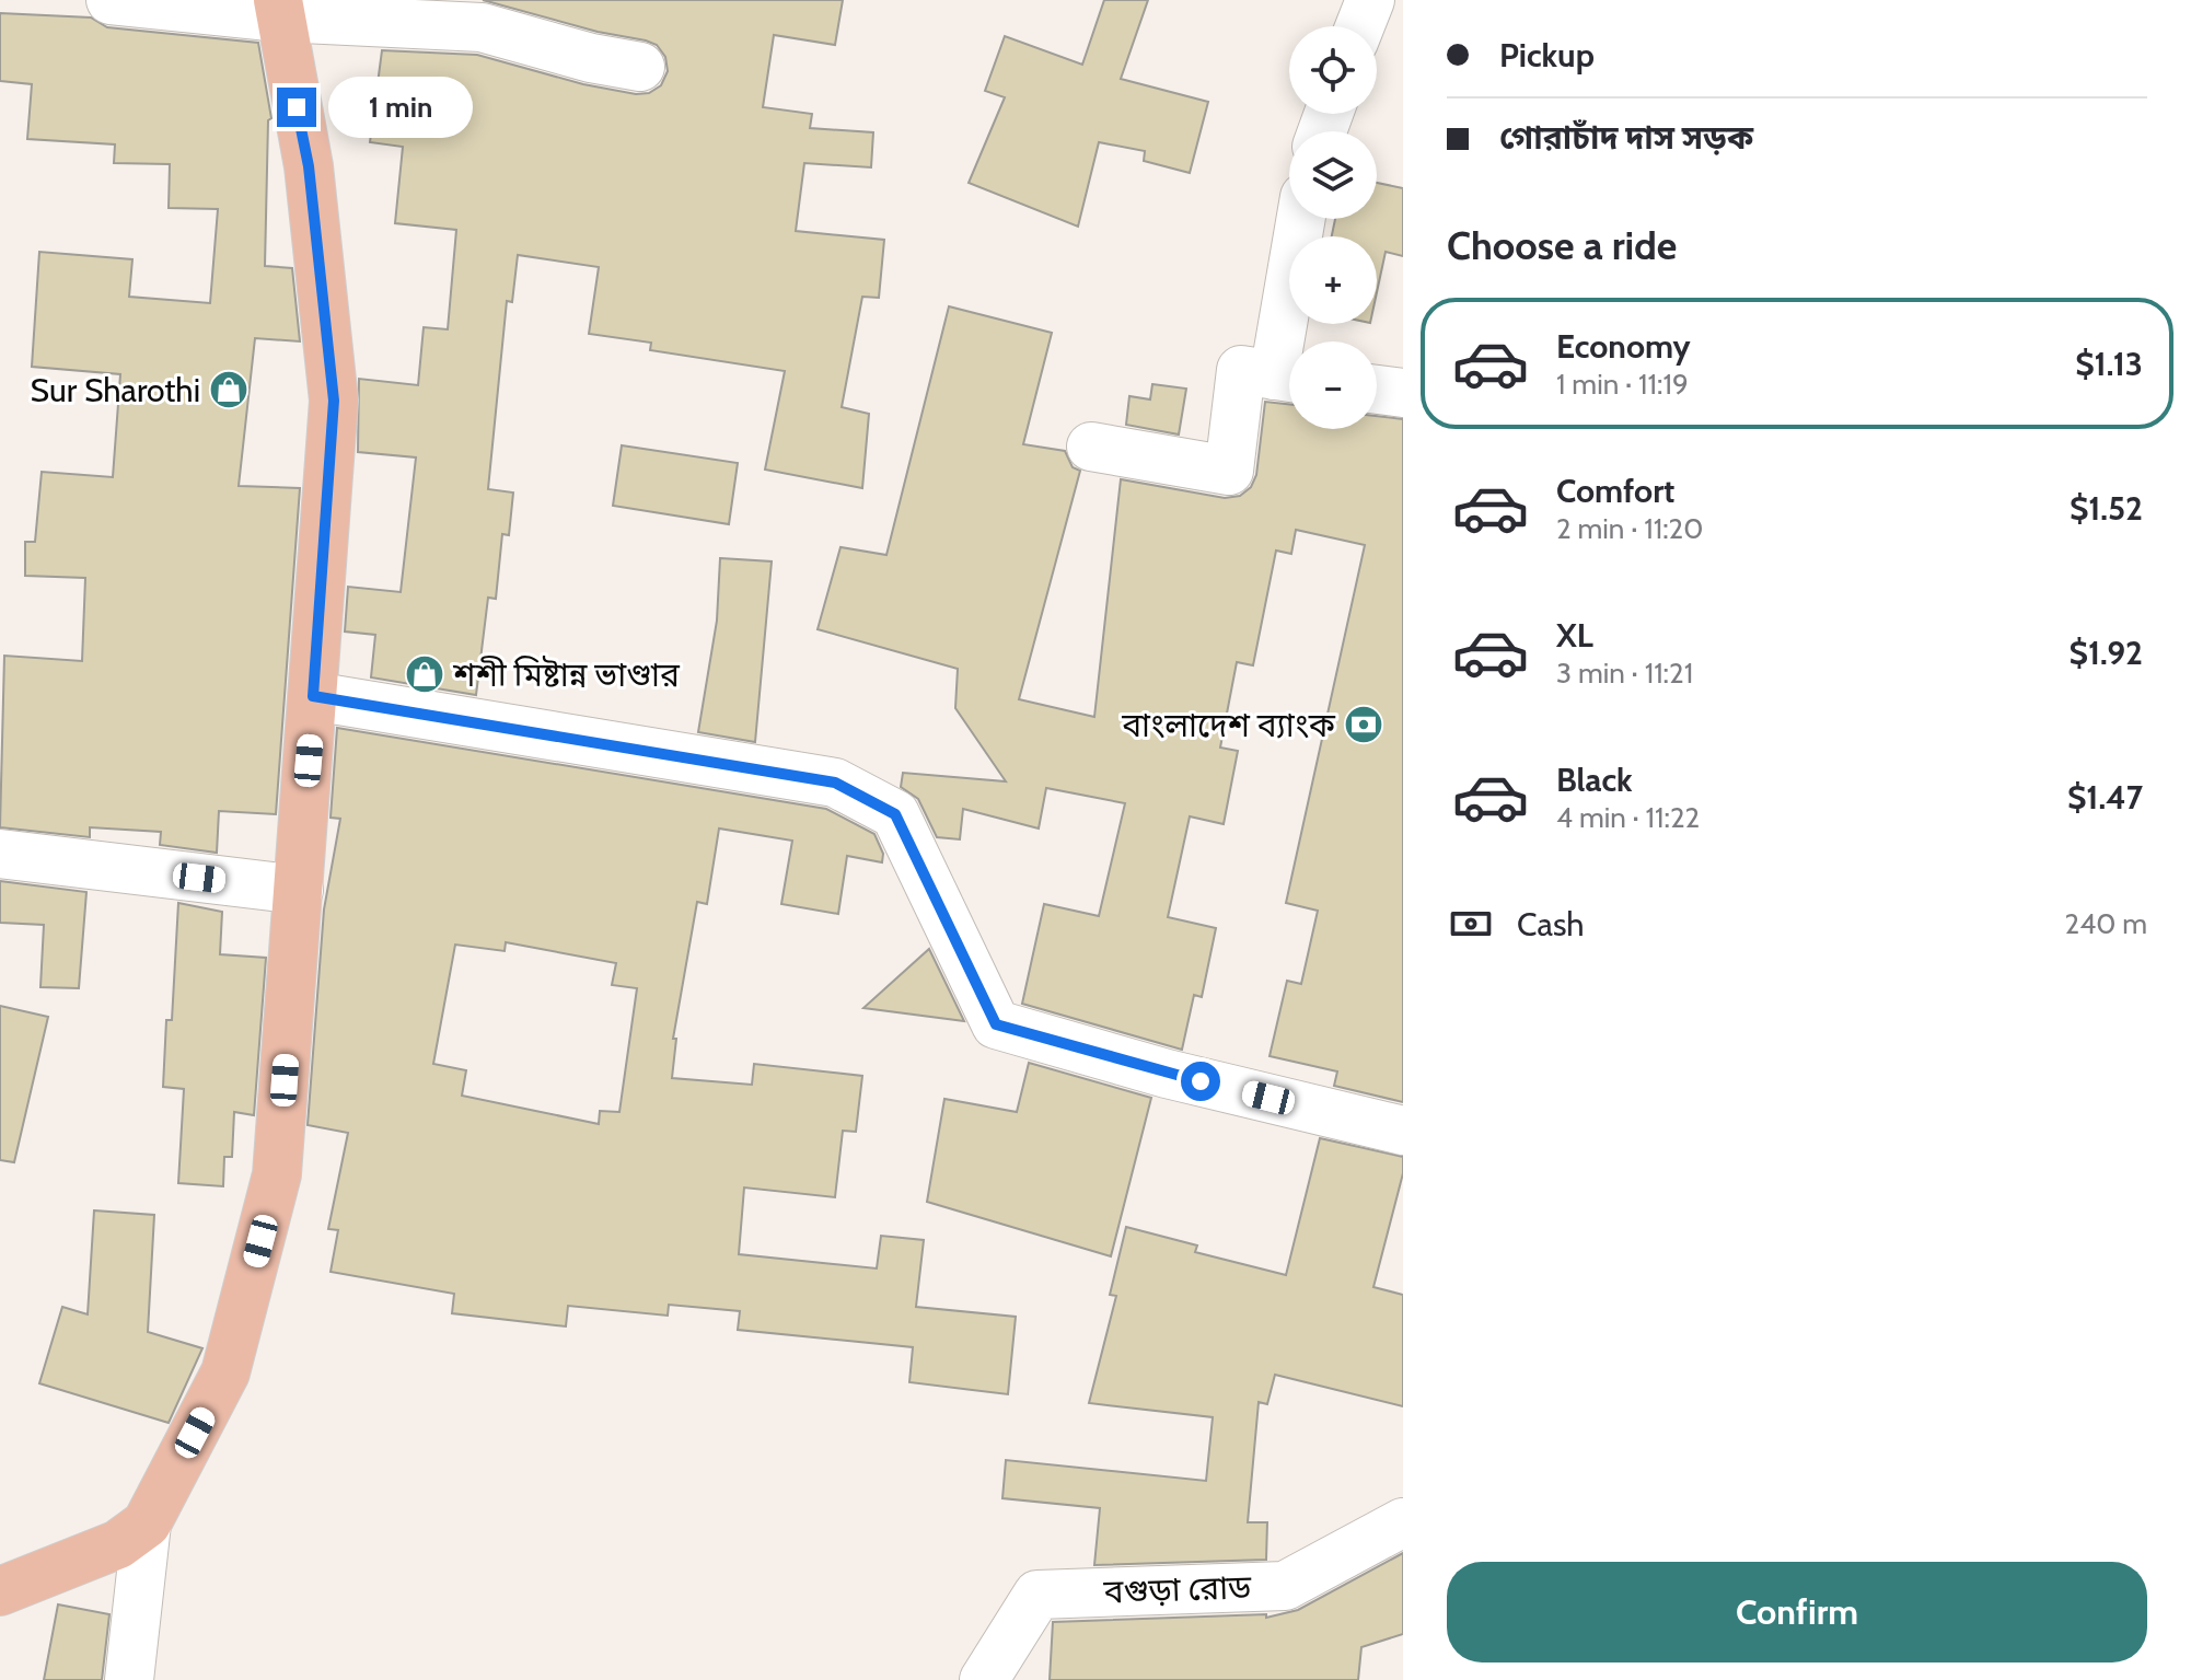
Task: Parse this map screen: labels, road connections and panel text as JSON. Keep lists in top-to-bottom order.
{
  "streets": {
    "street": ["বগুড়া রোড"]
  },
  "places": {
    "shop": ["Sur Sharothi", "শশী মিষ্টান্ন ভাণ্ডার"],
    "bank": ["বাংলাদেশ ব্যাংক"]
  },
  "page": {
    "banner": ["Pickup", "গোরাচাঁদ দাস সড়ক"],
    "map_buttons": ["+", "−"],
    "bubble": "1 min",
    "heading": "Choose a ride",
    "list": [
      {
        "name": "Economy",
        "note": "1 min · 11:19",
        "value": "$1.13"
      },
      {
        "name": "Comfort",
        "note": "2 min · 11:20",
        "value": "$1.52"
      },
      {
        "name": "XL",
        "note": "3 min · 11:21",
        "value": "$1.92"
      },
      {
        "name": "Black",
        "note": "4 min · 11:22",
        "value": "$1.47"
      }
    ],
    "pay": ["Cash", "240 m"],
    "buttons": "Confirm"
  }
}
